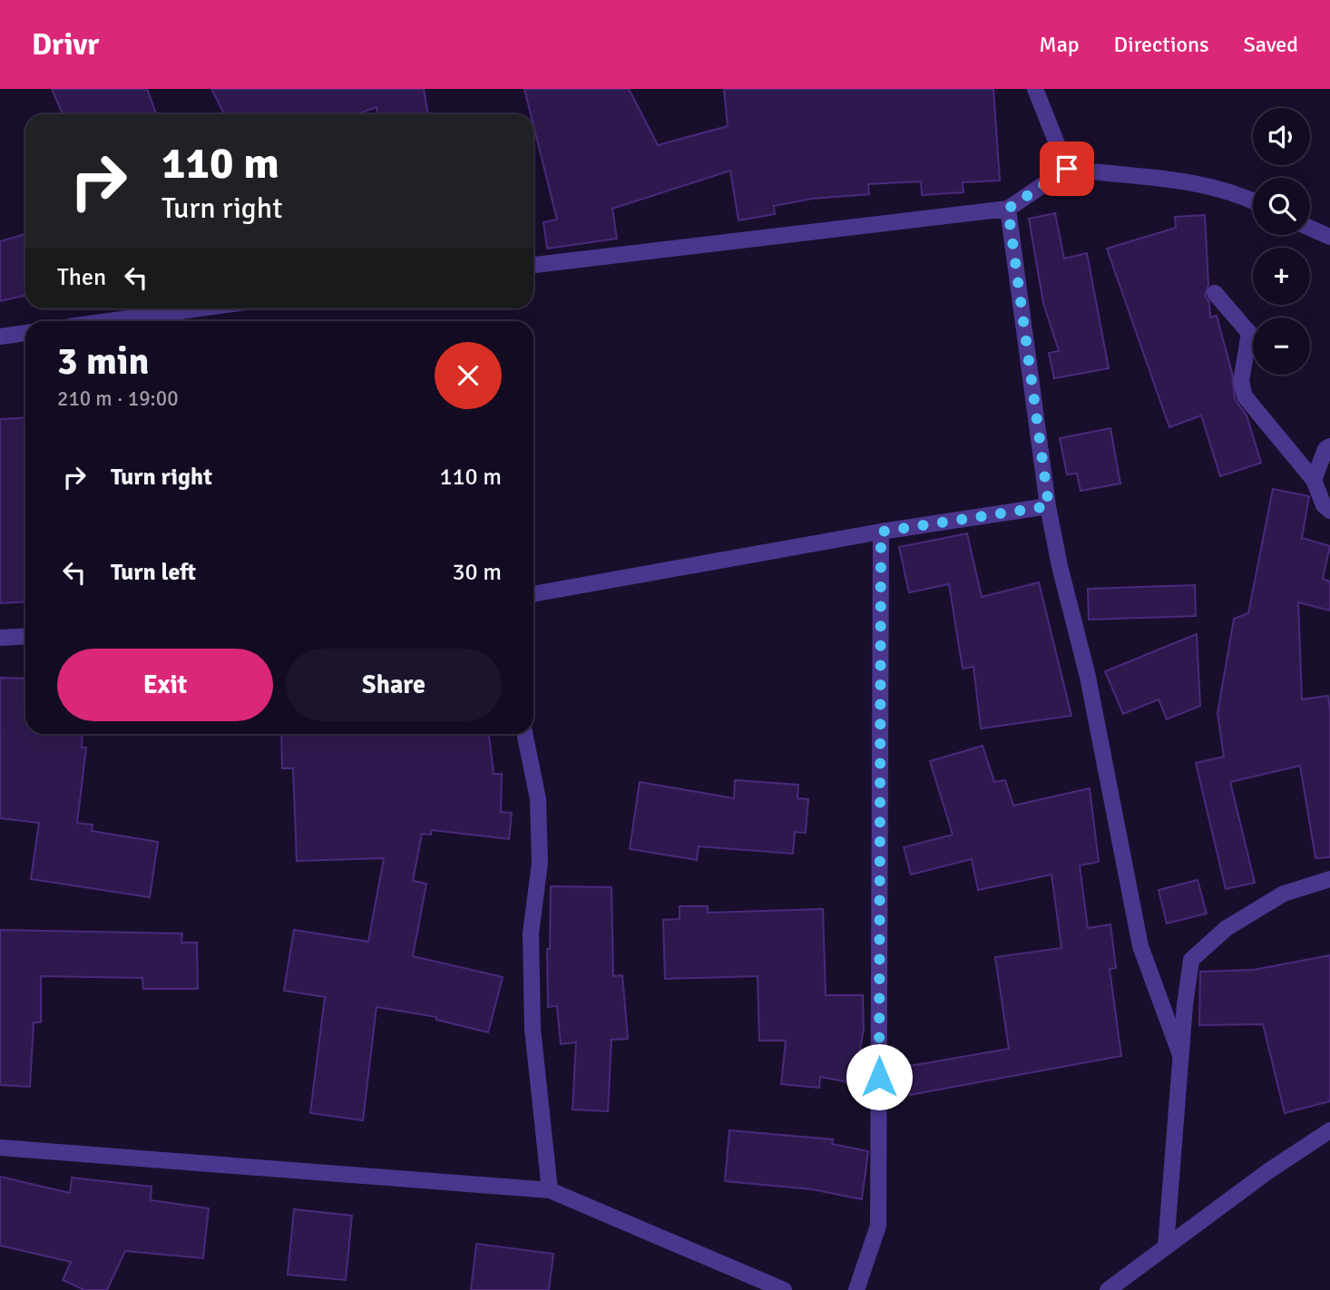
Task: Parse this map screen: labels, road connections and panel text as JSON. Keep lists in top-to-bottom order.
{
  "page": {
    "header": "Drivr",
    "nav": ["Map", "Directions", "Saved"],
    "map_buttons": ["+", "−"],
    "turn": ["110 m", "Turn right"],
    "then": "Then",
    "heading": ["3 min", "210 m · 19:00"],
    "list": [
      {
        "name": "Turn right",
        "value": "110 m"
      },
      {
        "name": "Turn left",
        "value": "30 m"
      }
    ],
    "buttons": ["Exit", "Share"]
  }
}
